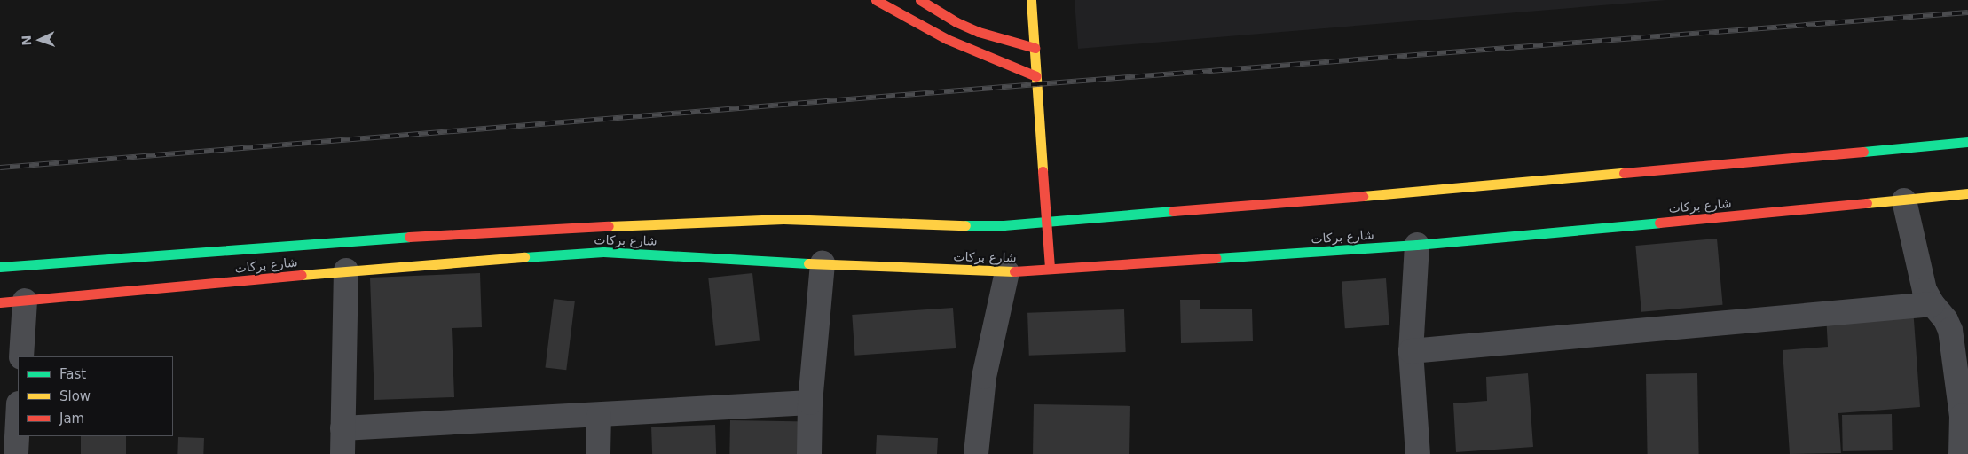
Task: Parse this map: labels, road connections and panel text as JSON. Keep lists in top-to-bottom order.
{
  "streets": {
    "main road": ["شارع بركات"]
  },
  "legend": ["Fast", "Slow", "Jam"],
  "north": "left"
}
